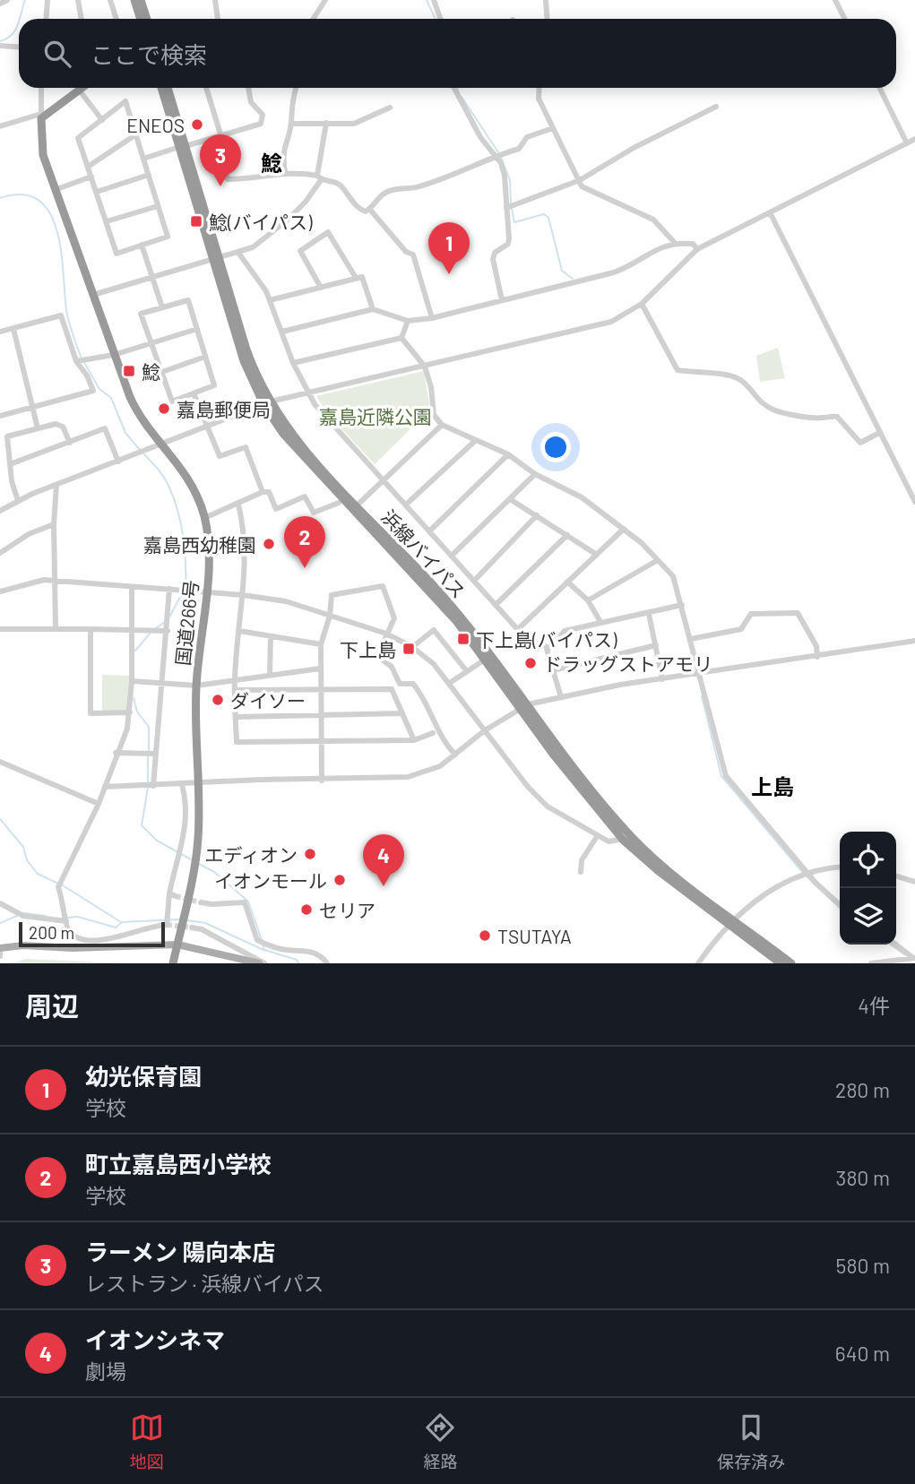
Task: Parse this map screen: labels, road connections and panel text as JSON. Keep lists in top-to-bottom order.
{
  "streets": {
    "highway": ["浜線バイパス", "国道266号"]
  },
  "districts": ["鯰", "上島"],
  "parks": ["嘉島近隣公園"],
  "places": {
    "other": [
      "ENEOS",
      "嘉島郵便局",
      "嘉島西幼稚園",
      "ドラッグストアモリ",
      "ダイソー",
      "エディオン",
      "イオンモール",
      "セリア",
      "TSUTAYA"
    ],
    "transit": [
      "鯰(バイパス)",
      "鯰",
      "下上島(バイパス)",
      "下上島"
    ]
  },
  "scale_bar": "200 m",
  "page": {
    "search": "ここで検索",
    "pins": [
      "3",
      "1",
      "2",
      "4"
    ],
    "scale": "200 m",
    "heading": ["周辺", "4件"],
    "list": [
      {
        "mark": "1",
        "name": "幼光保育園",
        "note": "学校",
        "value": "280 m"
      },
      {
        "mark": "2",
        "name": "町立嘉島西小学校",
        "note": "学校",
        "value": "380 m"
      },
      {
        "mark": "3",
        "name": "ラーメン 陽向本店",
        "note": "レストラン · 浜線バイパス",
        "value": "580 m"
      },
      {
        "mark": "4",
        "name": "イオンシネマ",
        "note": "劇場",
        "value": "640 m"
      }
    ],
    "nav": ["地図", "経路", "保存済み"]
  }
}
